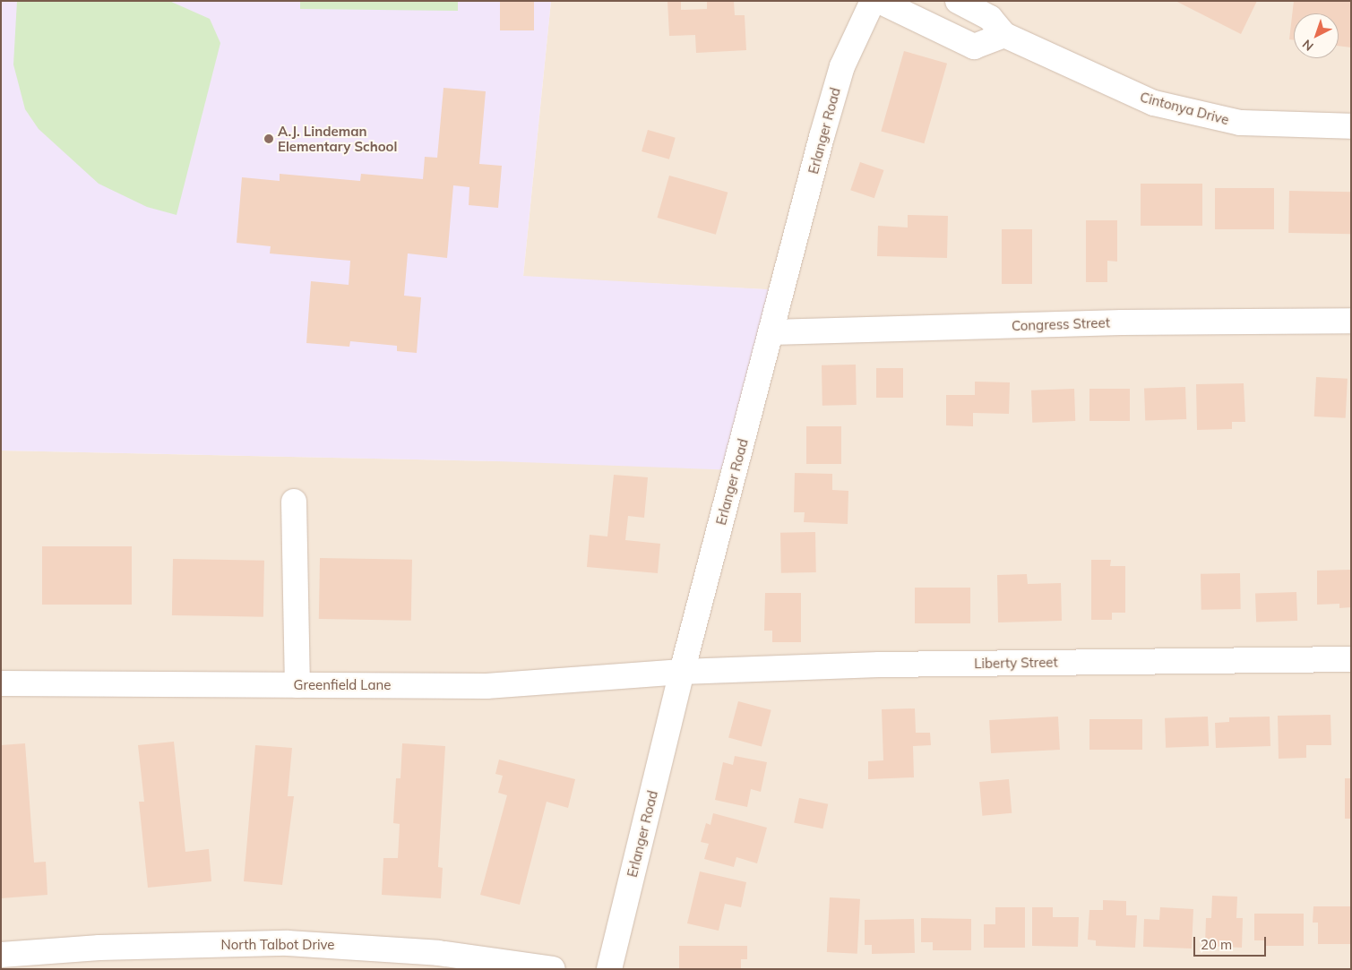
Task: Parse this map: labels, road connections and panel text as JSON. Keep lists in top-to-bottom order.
{
  "streets": {
    "street": [
      "Cintonya Drive",
      "Erlanger Road",
      "Congress Street",
      "Liberty Street",
      "Greenfield Lane",
      "North Talbot Drive"
    ]
  },
  "crossings": [
    ["Erlanger Road", "Congress Street"],
    ["Erlanger Road", "Liberty Street"],
    ["Erlanger Road", "Greenfield Lane"],
    ["Liberty Street", "Greenfield Lane"]
  ],
  "places": ["A.J. Lindeman Elementary School"],
  "scale_bar": "20 m",
  "north": "bottom left"
}
